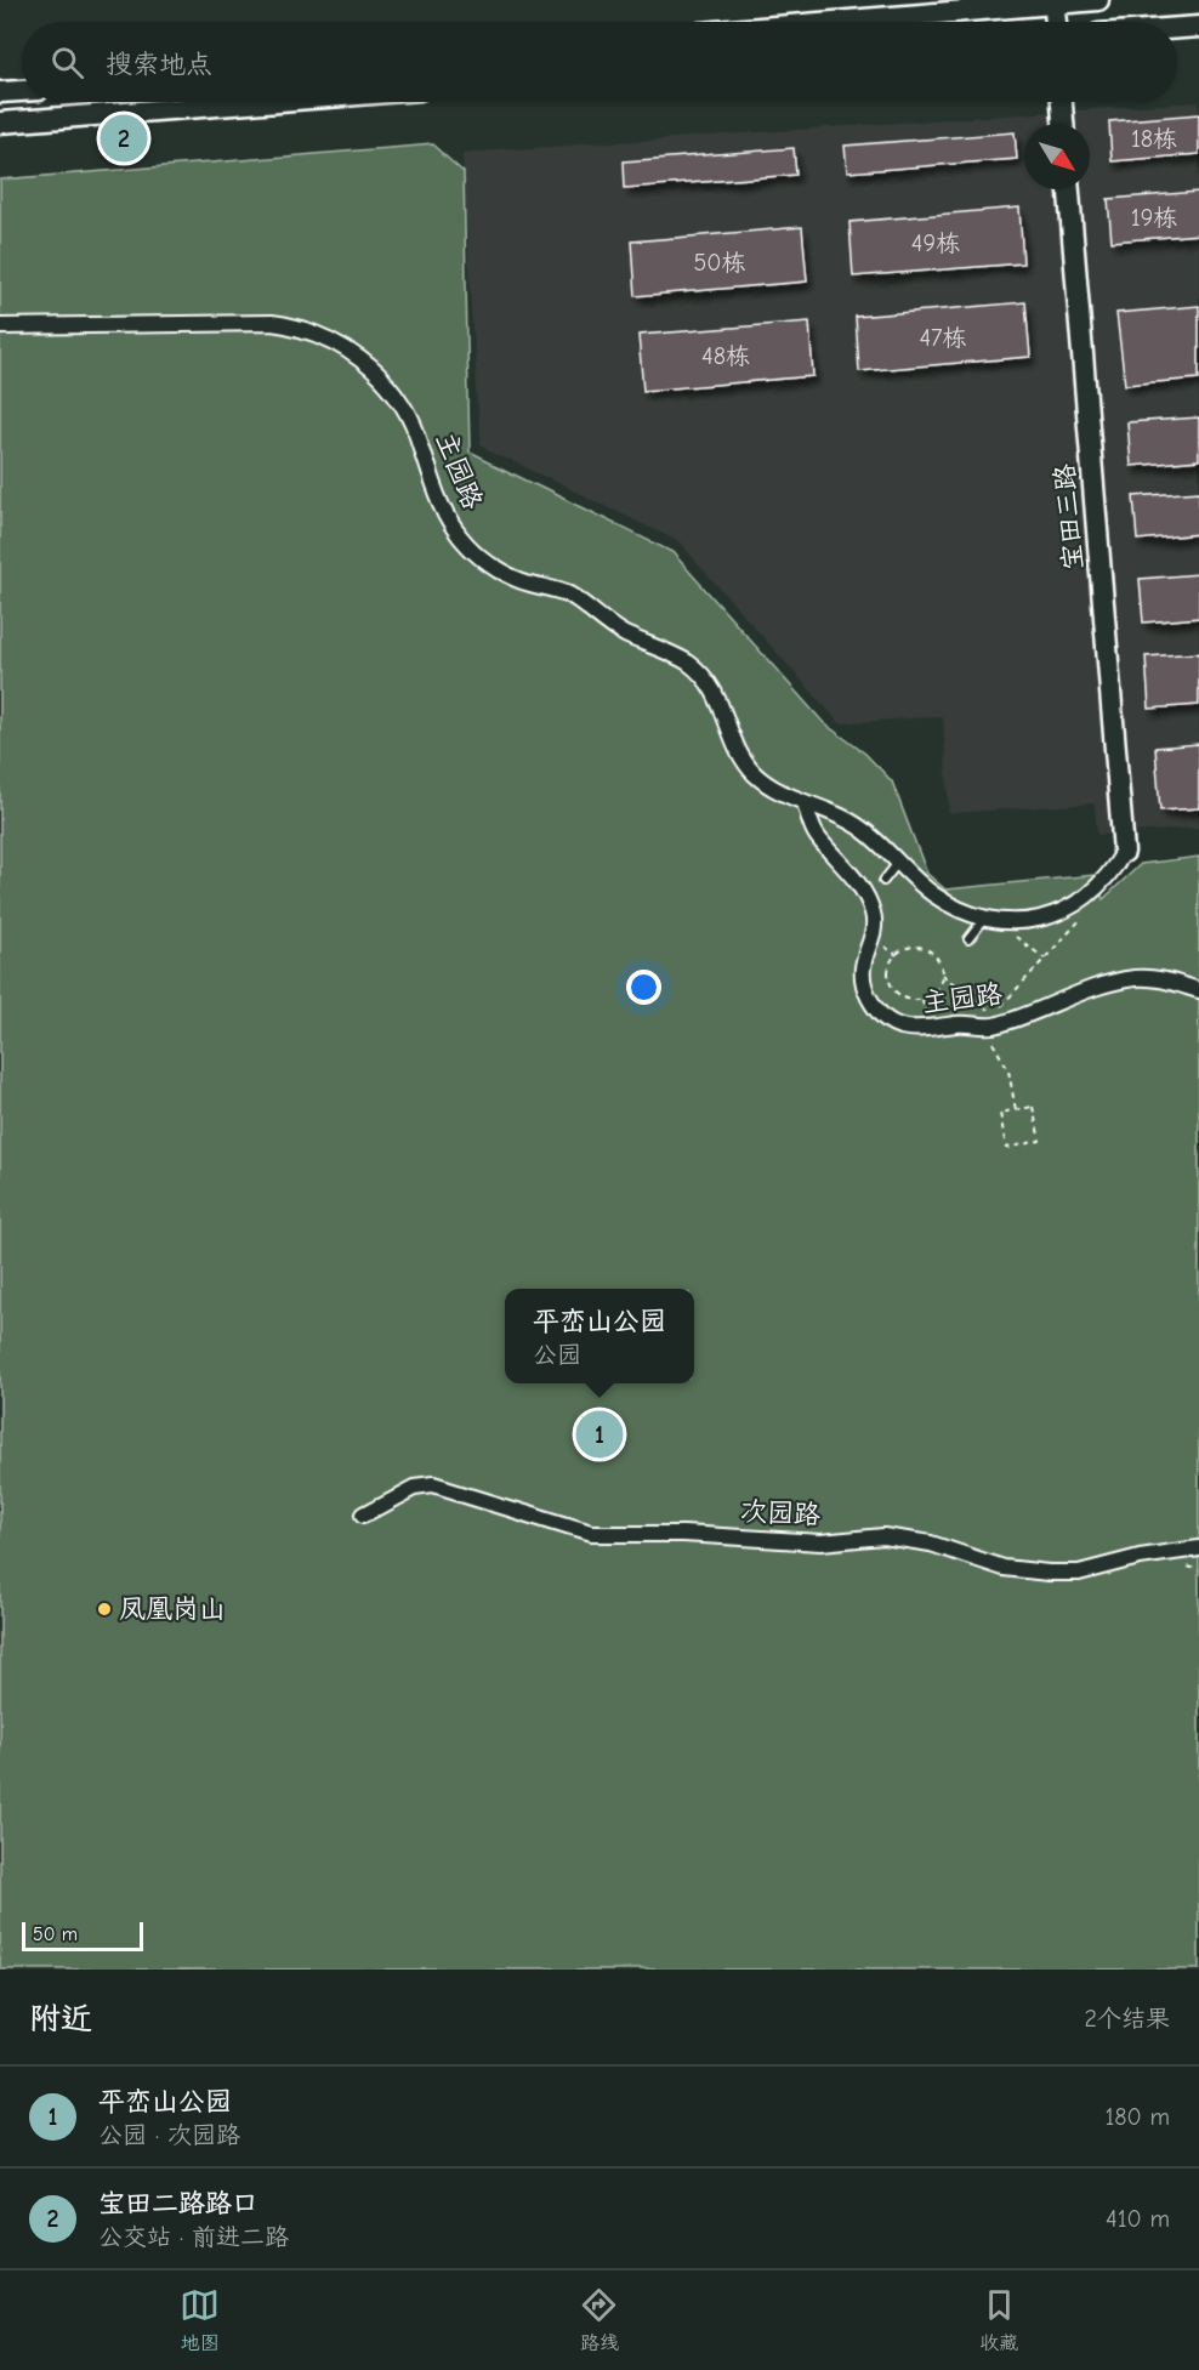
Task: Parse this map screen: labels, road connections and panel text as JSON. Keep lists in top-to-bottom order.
{
  "streets": {
    "main road": ["宝田三路"],
    "street": ["主园路", "次园路"]
  },
  "crossings": [
    ["主园路", "宝田三路"]
  ],
  "places": ["凤凰岗山"],
  "house_numbers": [
    "18栋",
    "19栋",
    "49栋",
    "50栋",
    "47栋",
    "48栋"
  ],
  "scale_bar": "50 m",
  "north": "bottom right",
  "page": {
    "search": "搜索地点",
    "pins": ["2", "1"],
    "popup": ["平峦山公园", "公园"],
    "scale": "50 m",
    "heading": ["附近", "2个结果"],
    "list": [
      {
        "mark": "1",
        "name": "平峦山公园",
        "note": "公园 · 次园路",
        "value": "180 m"
      },
      {
        "mark": "2",
        "name": "宝田二路路口",
        "note": "公交站 · 前进二路",
        "value": "410 m"
      }
    ],
    "nav": ["地图", "路线", "收藏"]
  }
}
